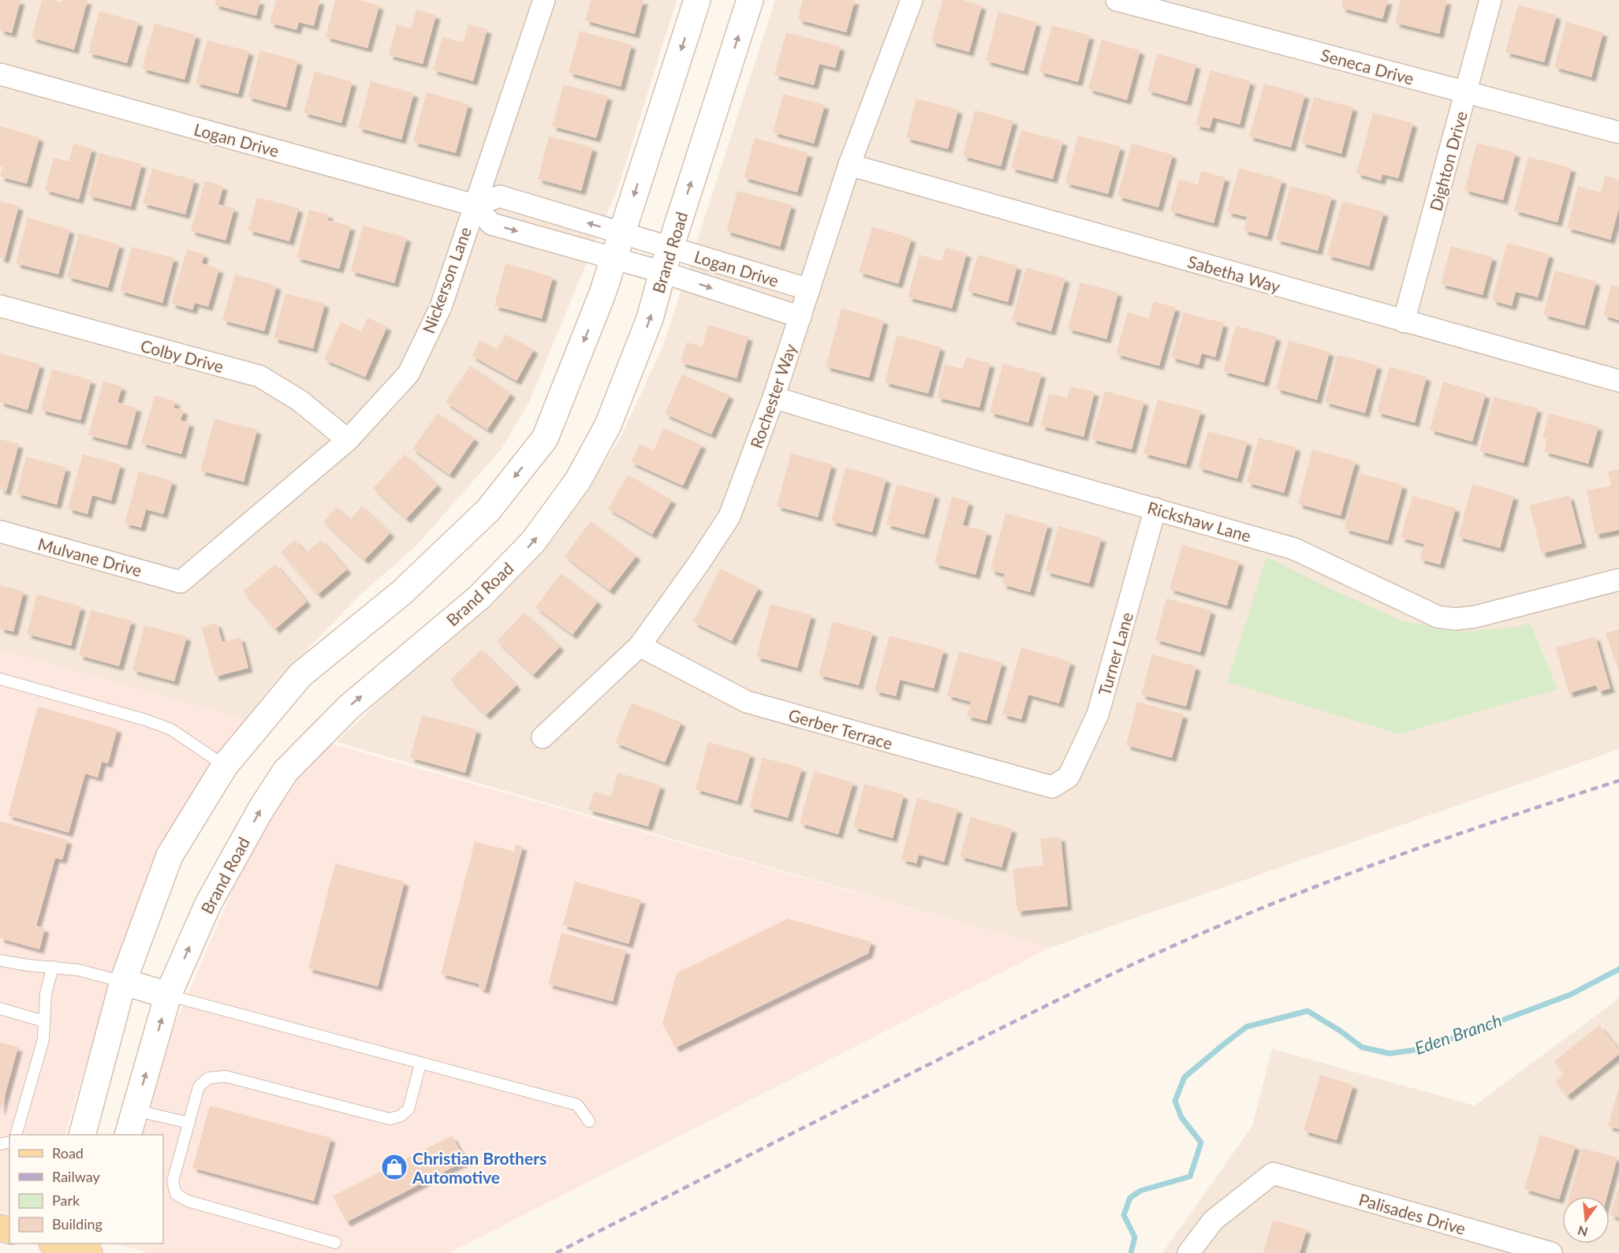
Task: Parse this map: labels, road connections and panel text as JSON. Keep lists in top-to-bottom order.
{
  "streets": {
    "main road": ["Brand Road"],
    "street": [
      "Seneca Drive",
      "Logan Drive",
      "Dighton Drive",
      "Sabetha Way",
      "Nickerson Lane",
      "Colby Drive",
      "Rochester Way",
      "Rickshaw Lane",
      "Mulvane Drive",
      "Turner Lane",
      "Gerber Terrace",
      "Palisades Drive"
    ]
  },
  "crossings": [
    ["Seneca Drive", "Dighton Drive"],
    ["Logan Drive", "Brand Road"],
    ["Logan Drive", "Nickerson Lane"],
    ["Logan Drive", "Rochester Way"],
    ["Dighton Drive", "Sabetha Way"],
    ["Sabetha Way", "Rochester Way"],
    ["Nickerson Lane", "Colby Drive"],
    ["Nickerson Lane", "Mulvane Drive"],
    ["Rochester Way", "Rickshaw Lane"],
    ["Rochester Way", "Gerber Terrace"],
    ["Rickshaw Lane", "Turner Lane"],
    ["Turner Lane", "Gerber Terrace"]
  ],
  "water": ["Eden Branch"],
  "places": {
    "shop": ["Christian Brothers Automotive"]
  },
  "legend": [
    "Road",
    "Railway",
    "Park",
    "Building"
  ],
  "north": "bottom"
}
